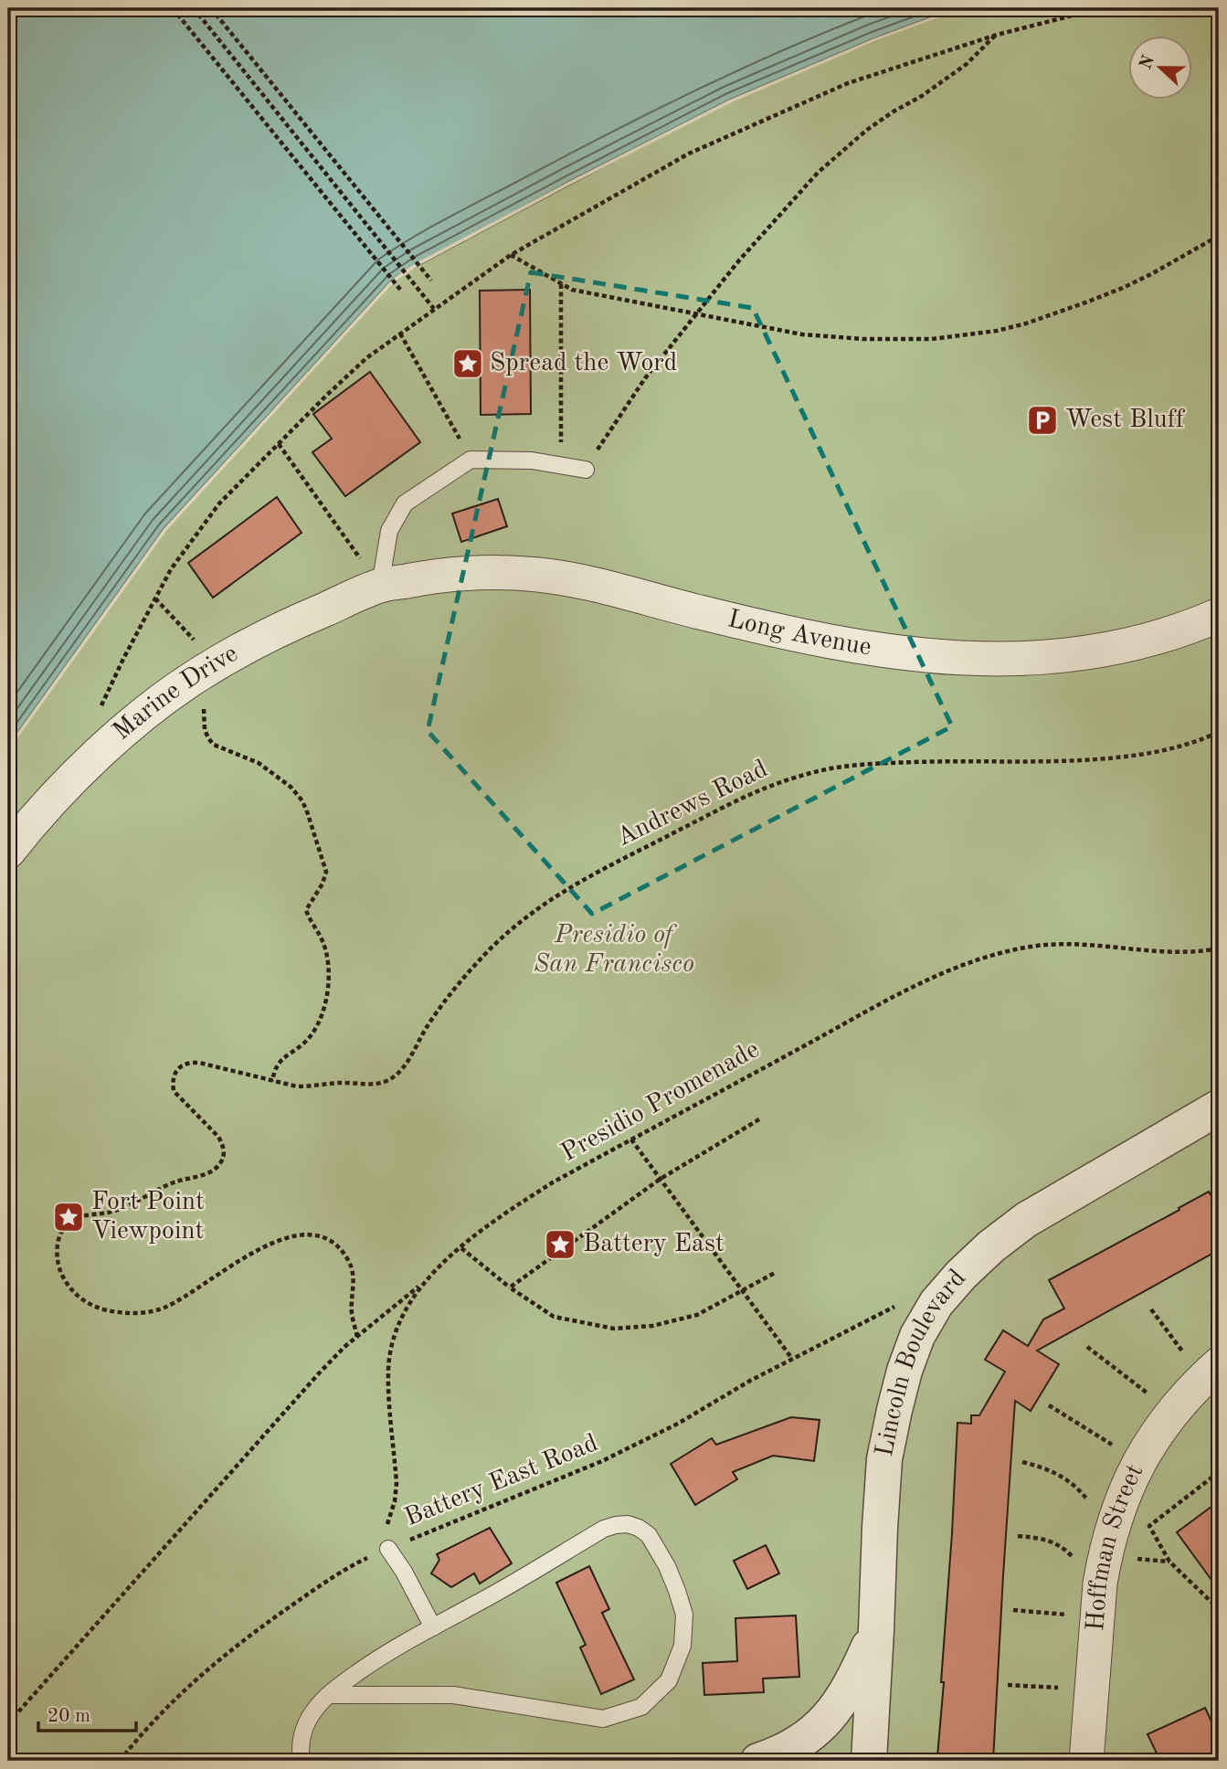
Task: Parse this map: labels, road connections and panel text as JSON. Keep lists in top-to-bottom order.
{
  "streets": {
    "street": [
      "Long Avenue",
      "Marine Drive",
      "Lincoln Boulevard",
      "Hoffman Street"
    ],
    "path": ["Andrews Road", "Presidio Promenade", "Battery East Road"]
  },
  "crossings": [
    ["Long Avenue", "Marine Drive"],
    ["Lincoln Boulevard", "Battery East Road"]
  ],
  "parks": ["Presidio of San Francisco"],
  "places": {
    "place": ["Spread the Word", "Fort Point Viewpoint", "Battery East"],
    "parking": ["West Bluff"]
  },
  "scale_bar": "20 m",
  "north": "left"
}
